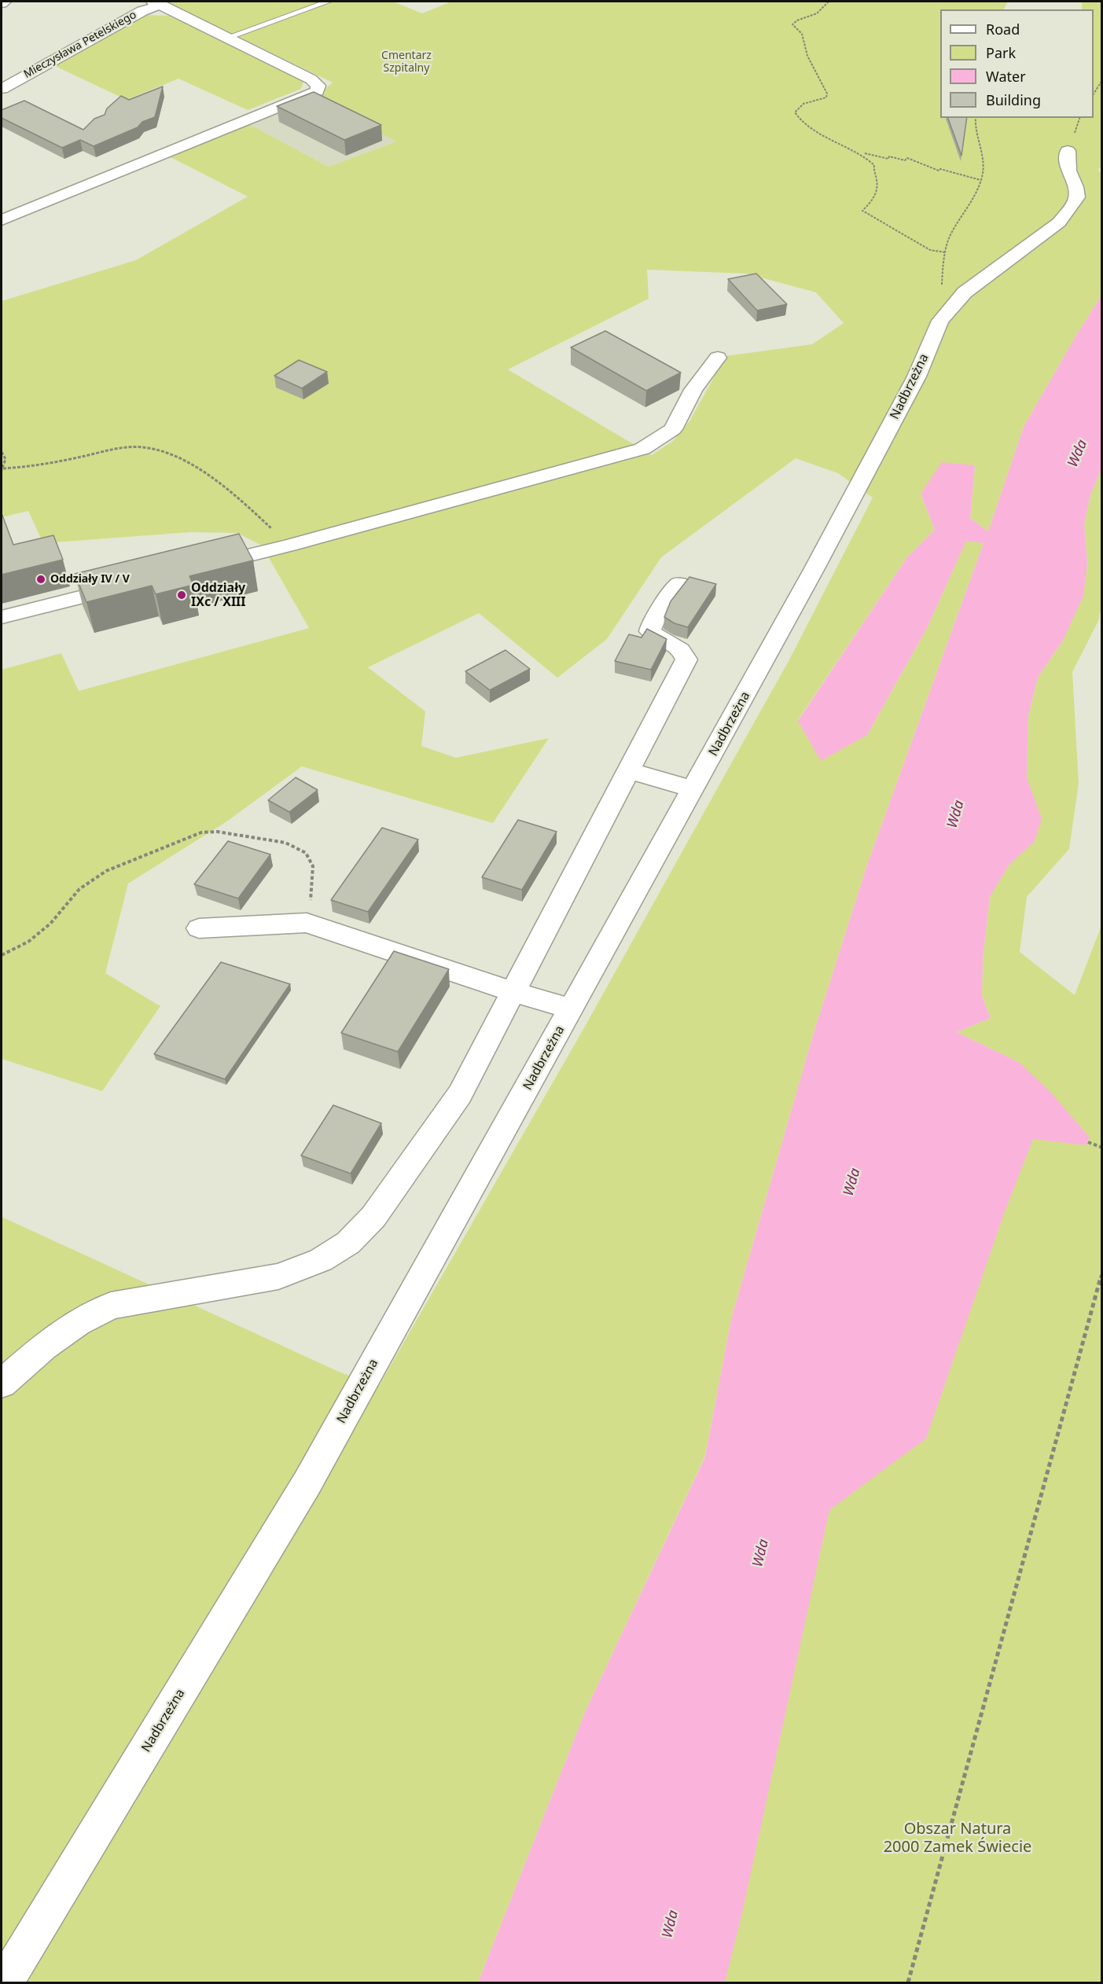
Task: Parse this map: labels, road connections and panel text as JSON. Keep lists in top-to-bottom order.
{
  "streets": {
    "street": ["Mieczysława Petelskiego", "Nadbrzeżna"]
  },
  "water": ["Wda"],
  "parks": ["Cmentarz Szpitalny", "Obszar Natura 2000 Zamek Świecie"],
  "places": ["Oddziały IV / V", "Oddziały IXc / XIII"],
  "legend": [
    "Road",
    "Park",
    "Water",
    "Building"
  ]
}
